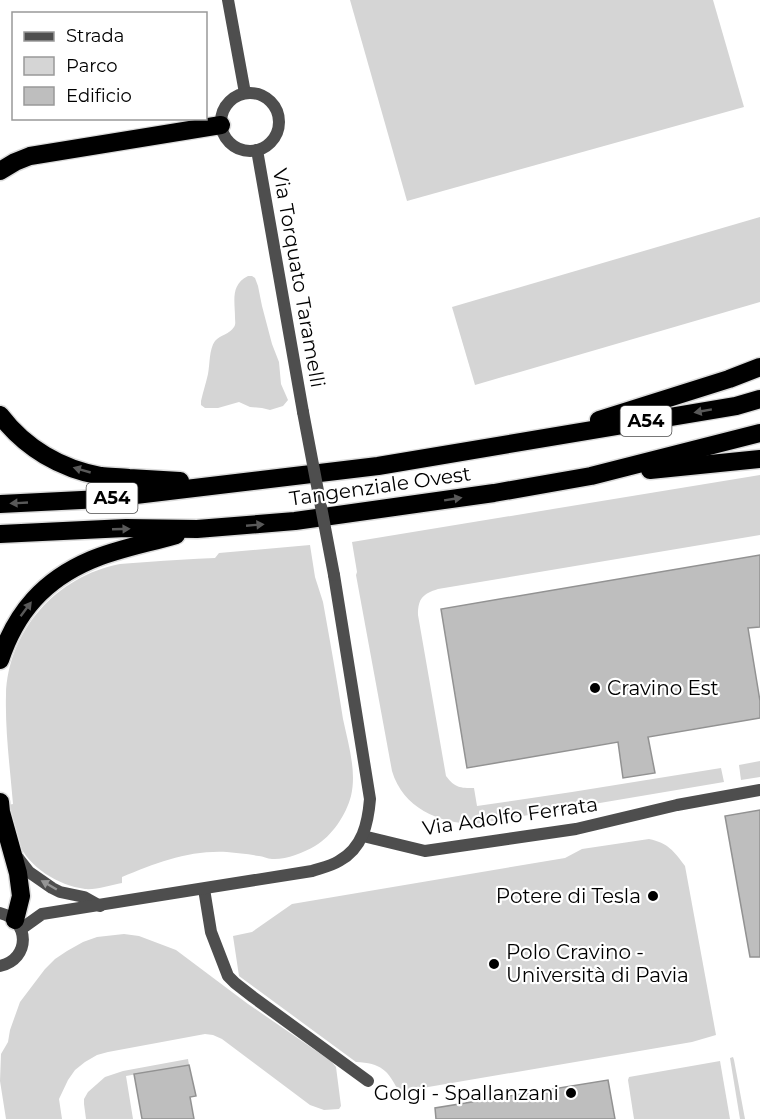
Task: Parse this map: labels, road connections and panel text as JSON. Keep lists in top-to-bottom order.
{
  "streets": {
    "highway": ["A54", "Tangenziale Ovest"],
    "street": ["Via Torquato Taramelli", "Via Adolfo Ferrata"]
  },
  "crossings": [
    ["Via Torquato Taramelli", "Via Adolfo Ferrata"]
  ],
  "places": [
    "Cravino Est",
    "Potere di Tesla",
    "Polo Cravino - Università di Pavia",
    "Golgi - Spallanzani"
  ],
  "legend": ["Strada", "Parco", "Edificio"]
}
